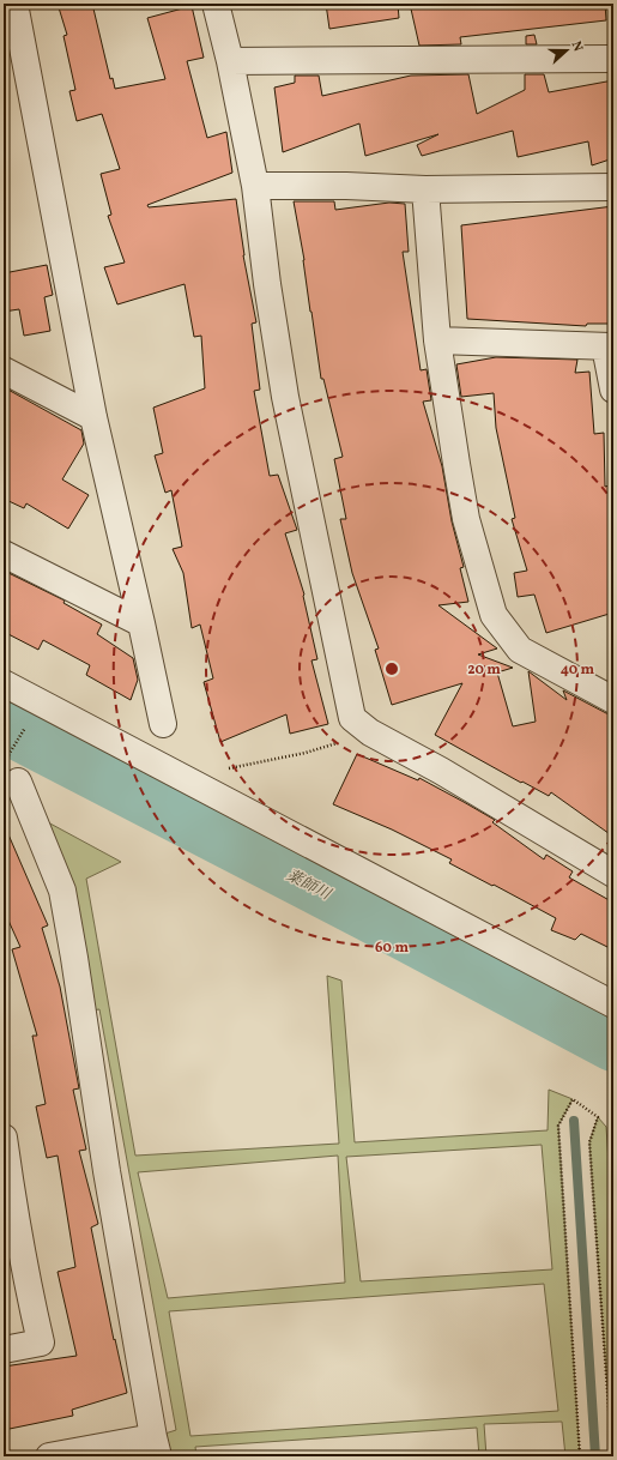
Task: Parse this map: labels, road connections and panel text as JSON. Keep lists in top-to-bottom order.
{
  "water": ["薬師川"],
  "north": "right",
  "rings": ["20 m", "40 m", "60 m"]
}
